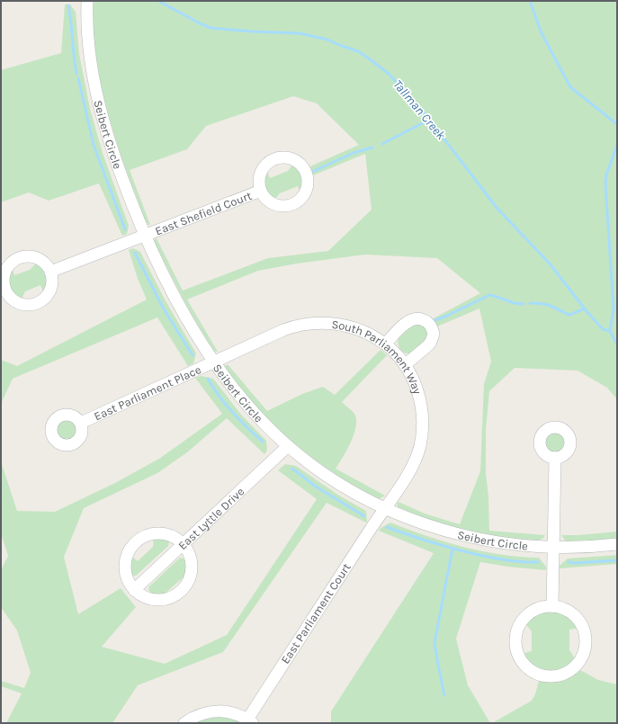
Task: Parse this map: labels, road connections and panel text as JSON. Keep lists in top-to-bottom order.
{
  "streets": {
    "street": [
      "Seibert Circle",
      "East Shefield Court",
      "South Parliament Way",
      "East Parliament Place",
      "East Lyttle Drive",
      "East Parliament Court"
    ]
  },
  "crossings": [
    ["Seibert Circle", "East Shefield Court"],
    ["Seibert Circle", "South Parliament Way"],
    ["Seibert Circle", "East Parliament Place"],
    ["Seibert Circle", "East Lyttle Drive"],
    ["Seibert Circle", "East Parliament Court"],
    ["South Parliament Way", "East Parliament Place"],
    ["South Parliament Way", "East Parliament Court"]
  ],
  "water": ["Tallman Creek"]
}
